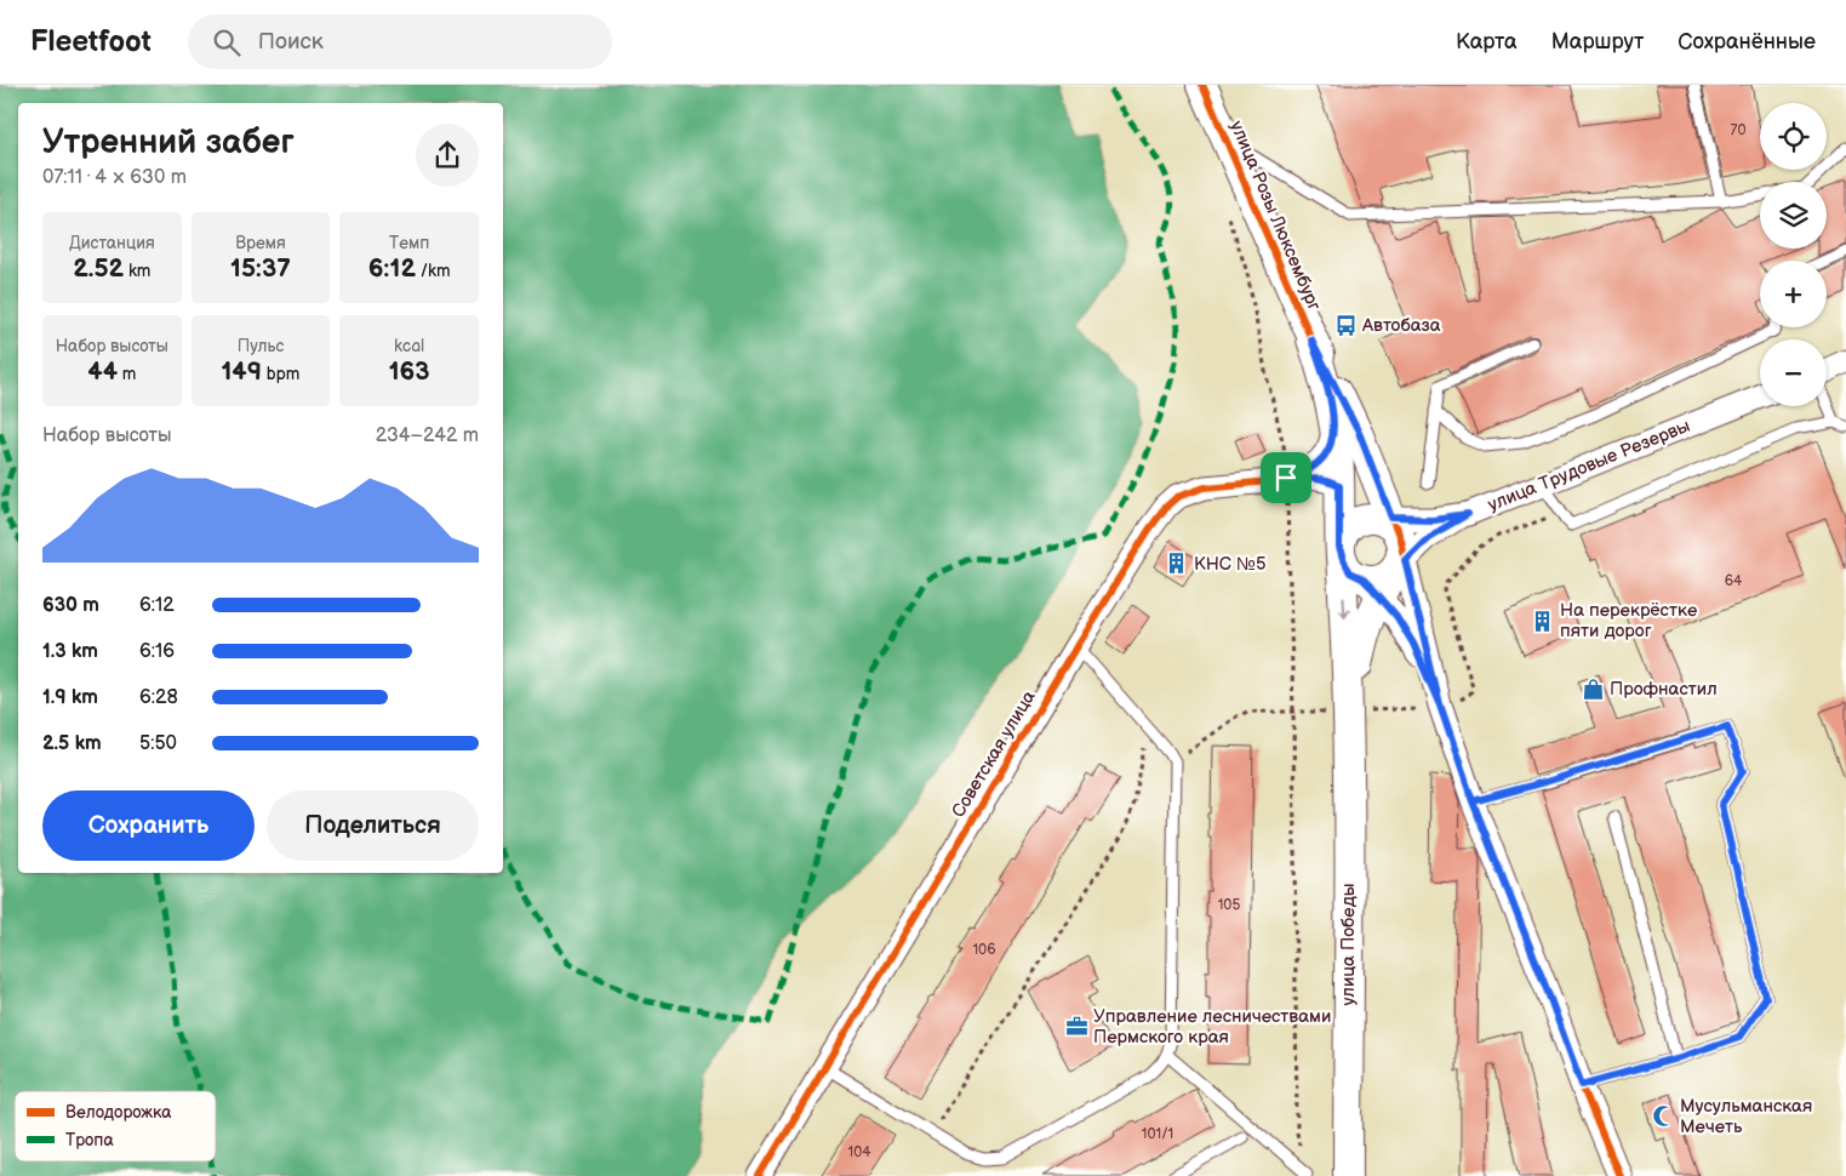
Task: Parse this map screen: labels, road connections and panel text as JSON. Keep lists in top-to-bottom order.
{
  "streets": {
    "street": [
      "улица Розы Люксембург",
      "улица Трудовые Резервы",
      "Советская улица",
      "улица Победы"
    ]
  },
  "crossings": [
    ["улица Розы Люксембург", "улица Трудовые Резервы"],
    ["улица Розы Люксембург", "Советская улица"],
    ["улица Розы Люксембург", "улица Победы"]
  ],
  "places": {
    "bus stop": ["Автобаза"],
    "building": ["КНС №5", "На перекрёстке пяти дорог"],
    "shop": ["Профнастил"],
    "office": ["Управление лесничествами Пермского края"],
    "mosque": ["Мусульманская Мечеть"]
  },
  "house_numbers": [
    "70",
    "64",
    "105",
    "106",
    "101/1",
    "104"
  ],
  "legend": ["Велодорожка", "Тропа"],
  "page": {
    "header": "Fleetfoot",
    "search": "Поиск",
    "nav": ["Карта", "Маршрут", "Сохранённые"],
    "map_buttons": ["+", "−"],
    "heading": ["Утренний забег", "07:11 · 4 × 630 m"],
    "stats": [
      ["Дистанция", "2.52 km"],
      ["Время", "15:37"],
      ["Темп", "6:12 /km"],
      ["Набор высоты", "44 m"],
      ["Пульс", "149 bpm"],
      ["kcal", "163"]
    ],
    "chart": ["Набор высоты", "234–242 m"],
    "list": [
      {
        "name": "630 m",
        "note": "6:12"
      },
      {
        "name": "1.3 km",
        "note": "6:16"
      },
      {
        "name": "1.9 km",
        "note": "6:28"
      },
      {
        "name": "2.5 km",
        "note": "5:50"
      }
    ],
    "buttons": ["Сохранить", "Поделиться"]
  }
}
